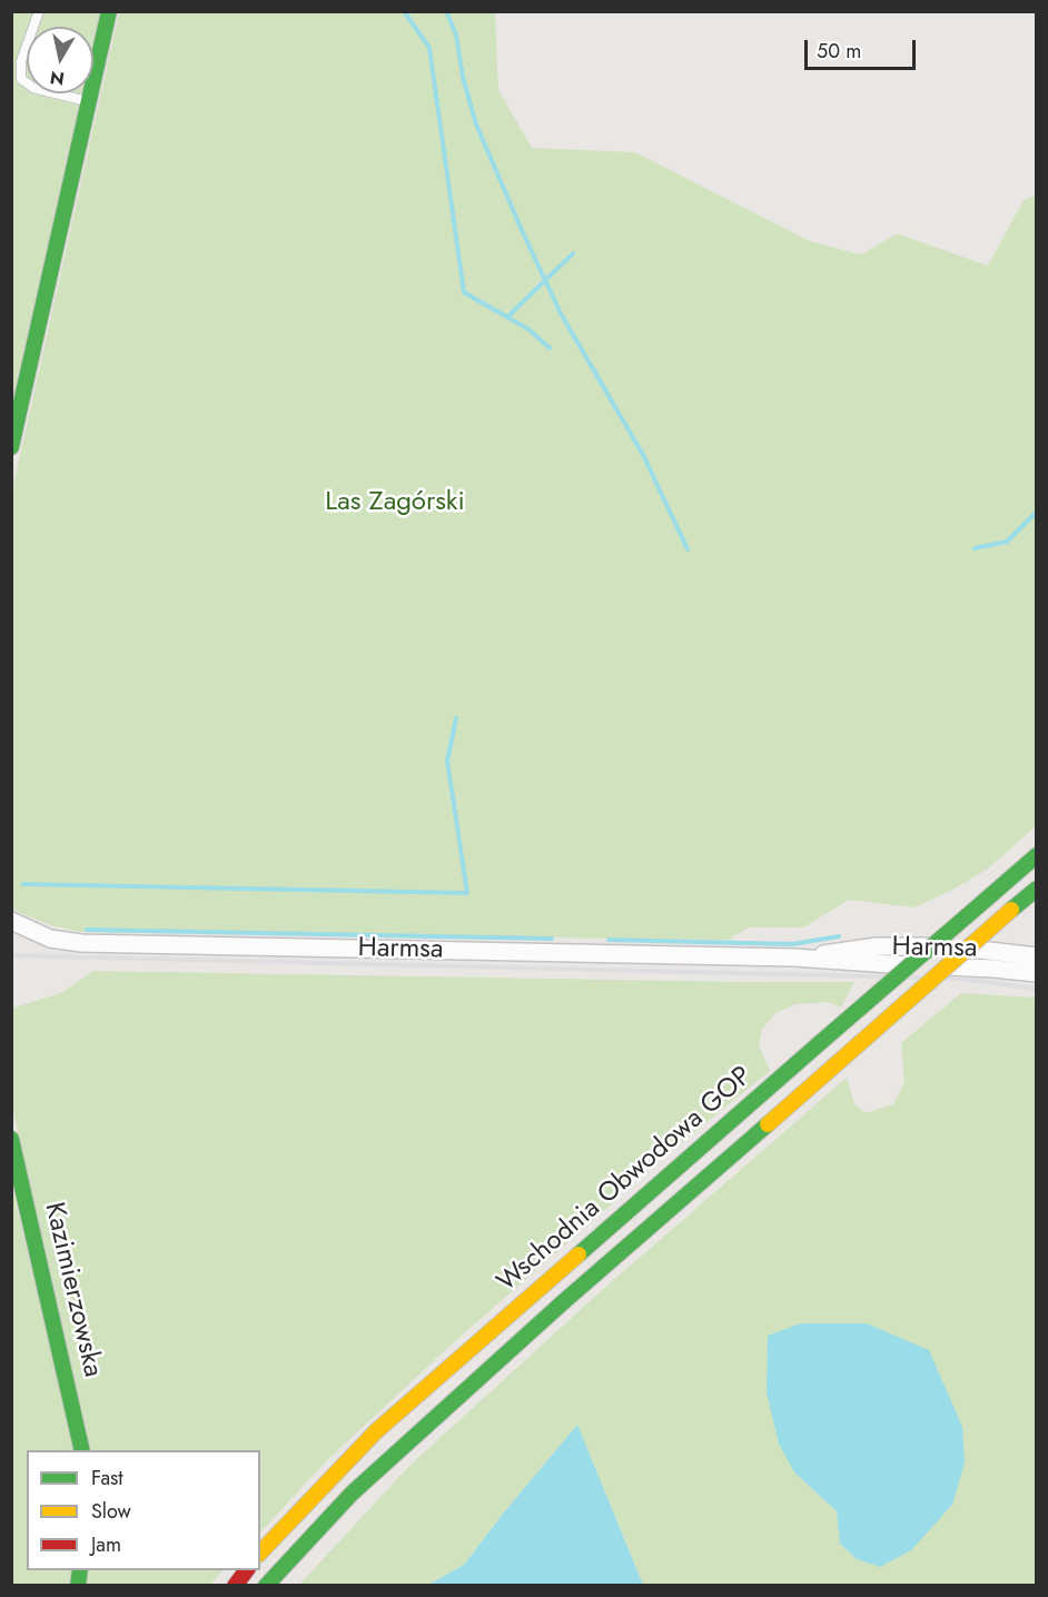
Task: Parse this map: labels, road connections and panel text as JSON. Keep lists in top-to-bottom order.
{
  "streets": {
    "main road": ["Wschodnia Obwodowa GOP", "Kazimierzowska"],
    "street": ["Harmsa"]
  },
  "parks": ["Las Zagórski"],
  "legend": ["Fast", "Slow", "Jam"],
  "scale_bar": "50 m",
  "north": "bottom"
}
